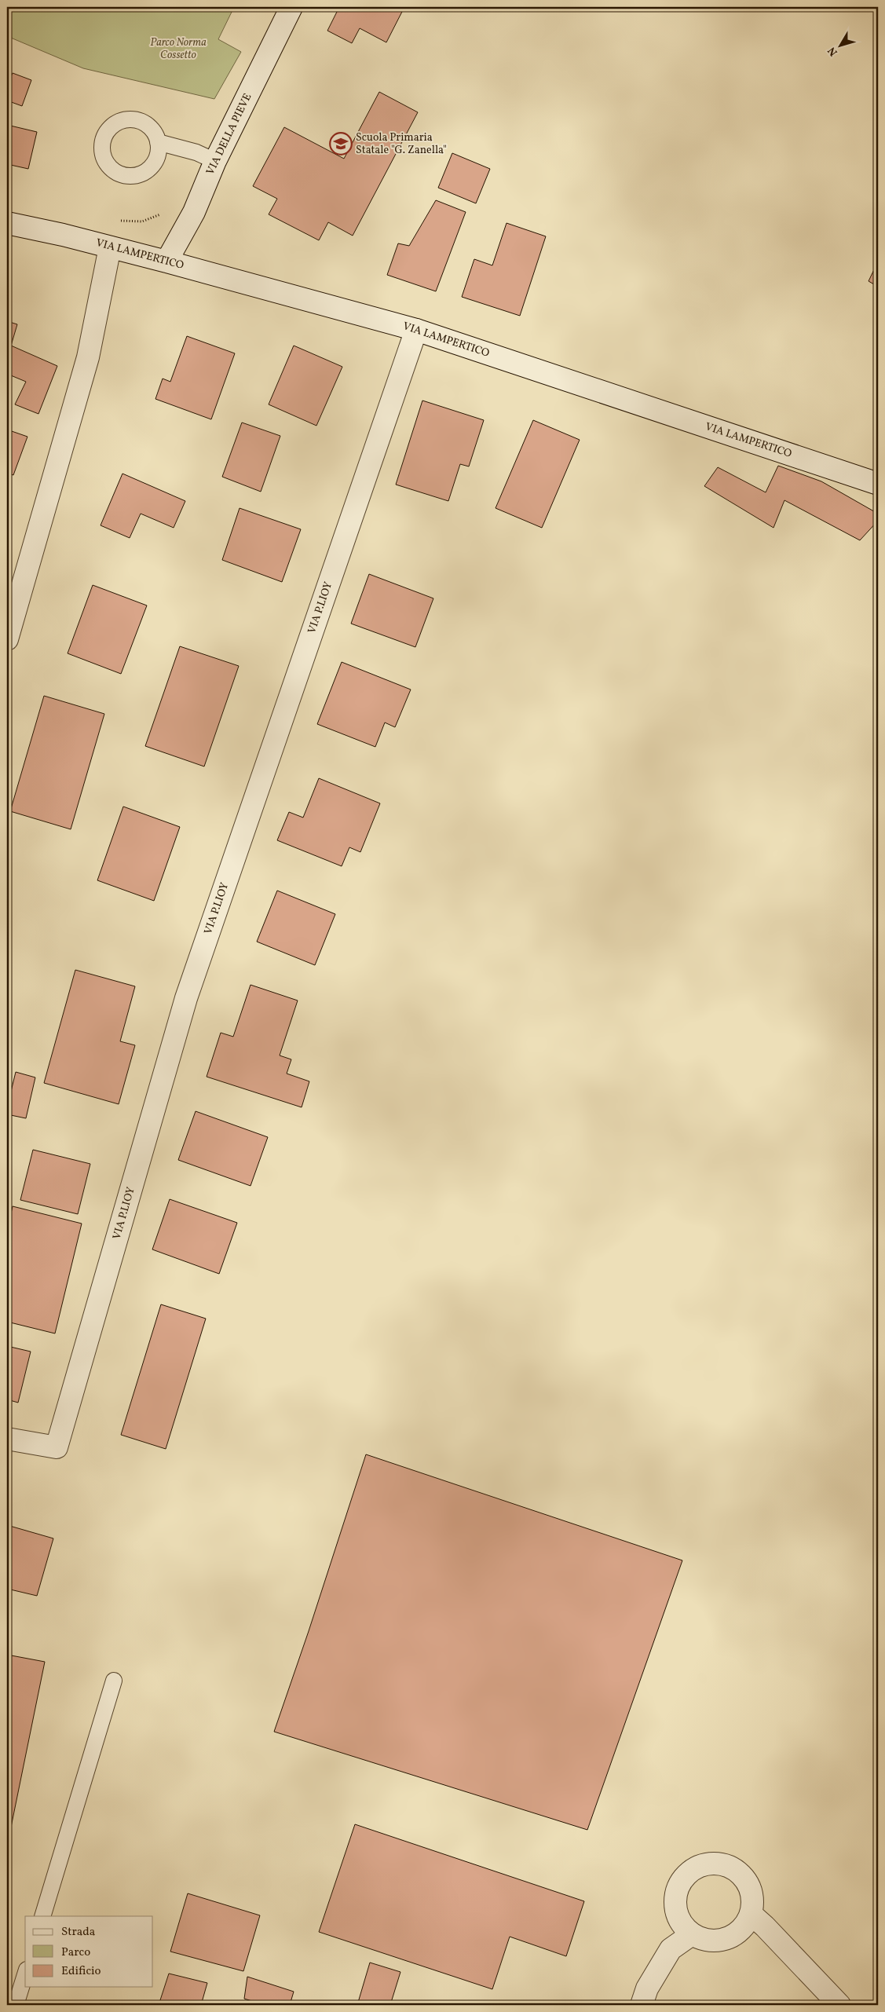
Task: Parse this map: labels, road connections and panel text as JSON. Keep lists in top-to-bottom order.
{
  "streets": {
    "street": ["VIA DELLA PIEVE", "VIA LAMPERTICO", "VIA P.LIOY"]
  },
  "crossings": [
    ["VIA DELLA PIEVE", "VIA LAMPERTICO"],
    ["VIA LAMPERTICO", "VIA P.LIOY"]
  ],
  "parks": ["Parco Norma Cossetto"],
  "places": {
    "school or university": ["Scuola Primaria Statale \"G. Zanella\""]
  },
  "legend": ["Strada", "Parco", "Edificio"],
  "north": "bottom left"
}
